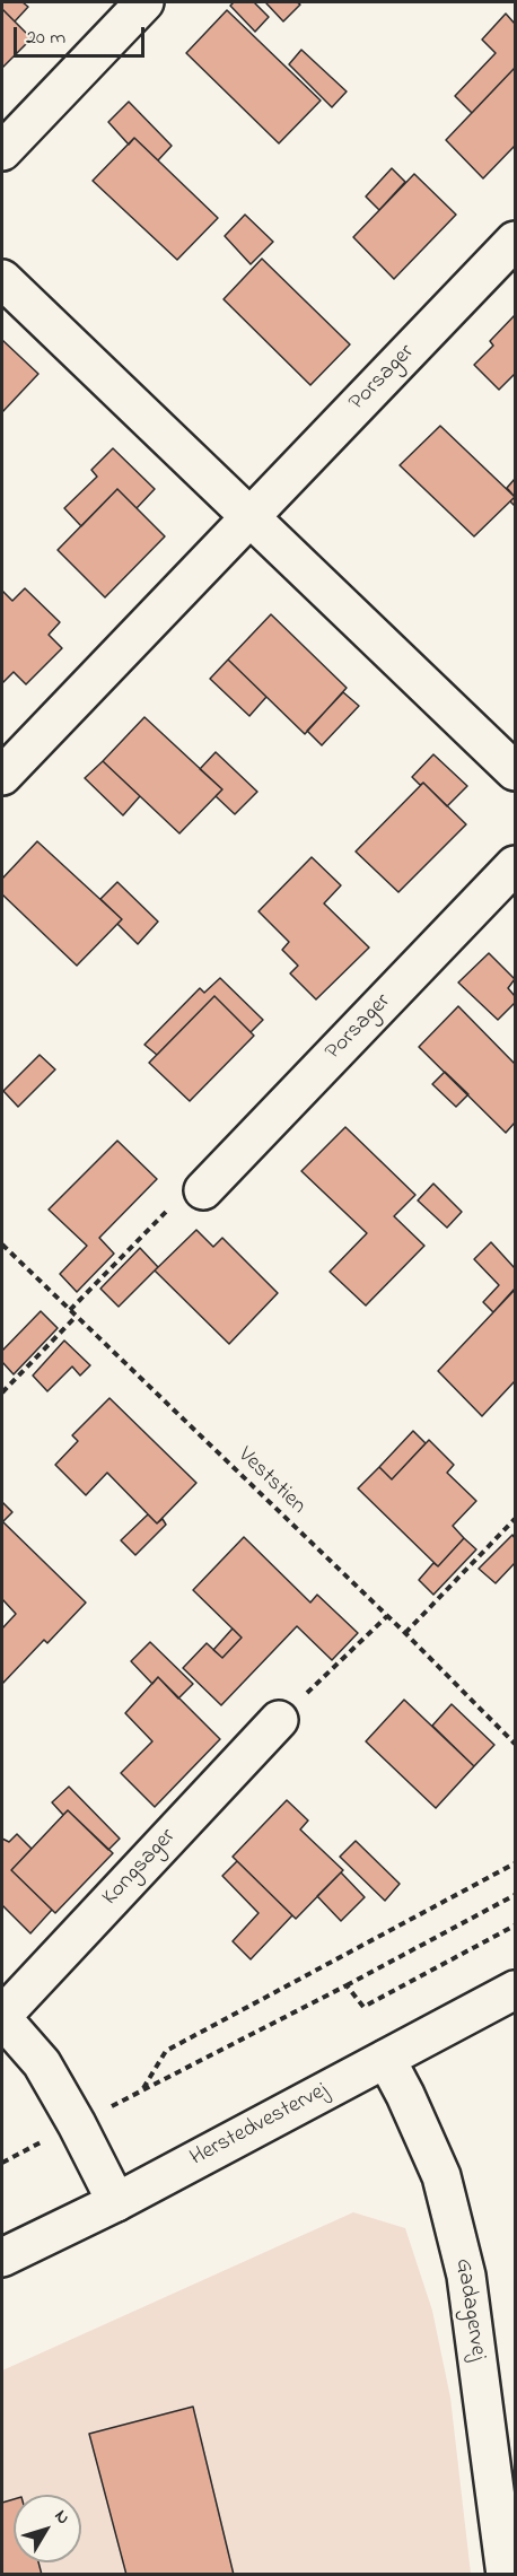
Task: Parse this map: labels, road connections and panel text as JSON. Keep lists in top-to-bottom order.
{
  "streets": {
    "street": [
      "Porsager",
      "Kongsager",
      "Herstedvestervej",
      "Gadagervej"
    ],
    "path": ["Veststien"]
  },
  "crossings": [
    ["Kongsager", "Herstedvestervej"],
    ["Herstedvestervej", "Gadagervej"]
  ],
  "scale_bar": "20 m",
  "north": "top right"
}
